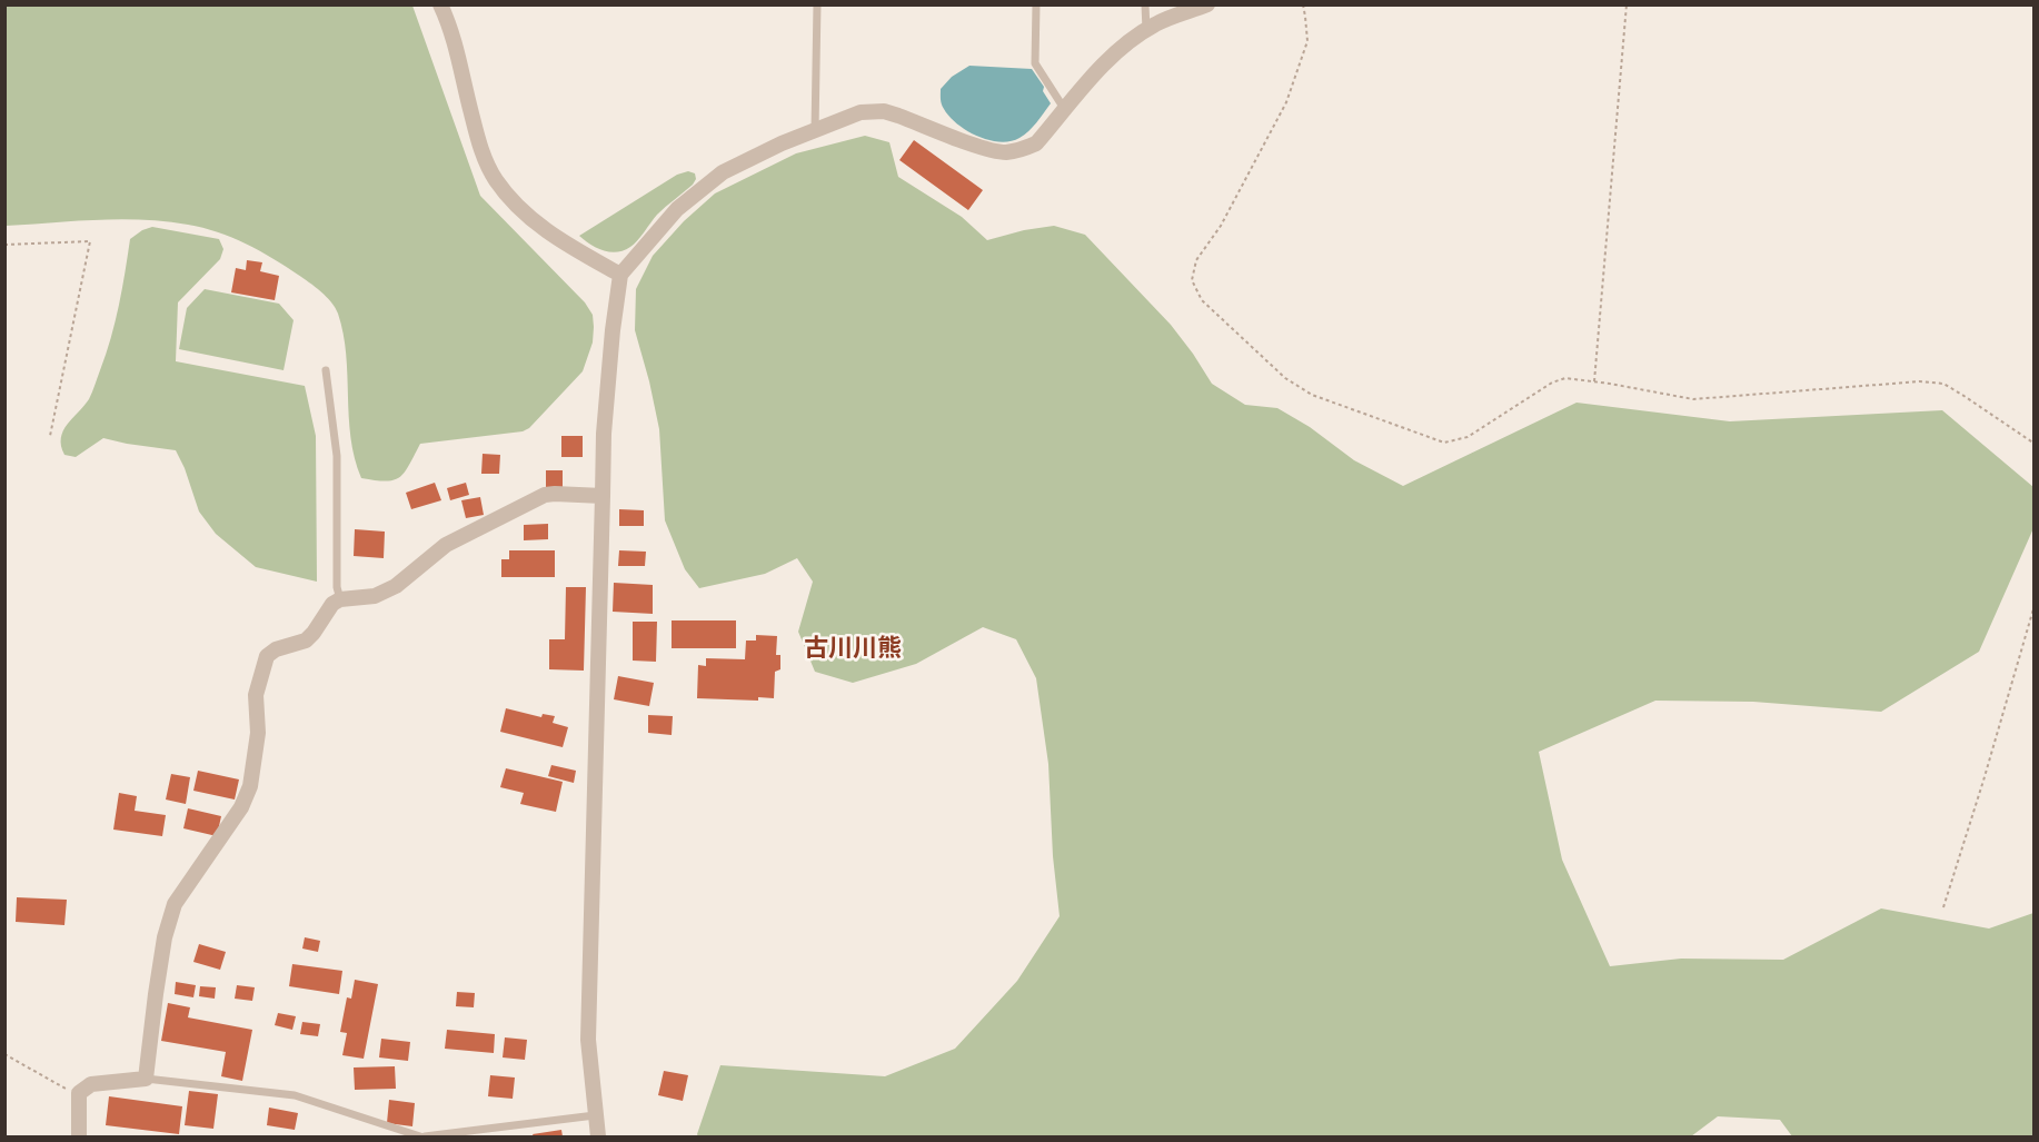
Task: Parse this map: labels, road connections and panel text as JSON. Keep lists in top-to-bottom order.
{
  "districts": ["古川川熊"]
}
